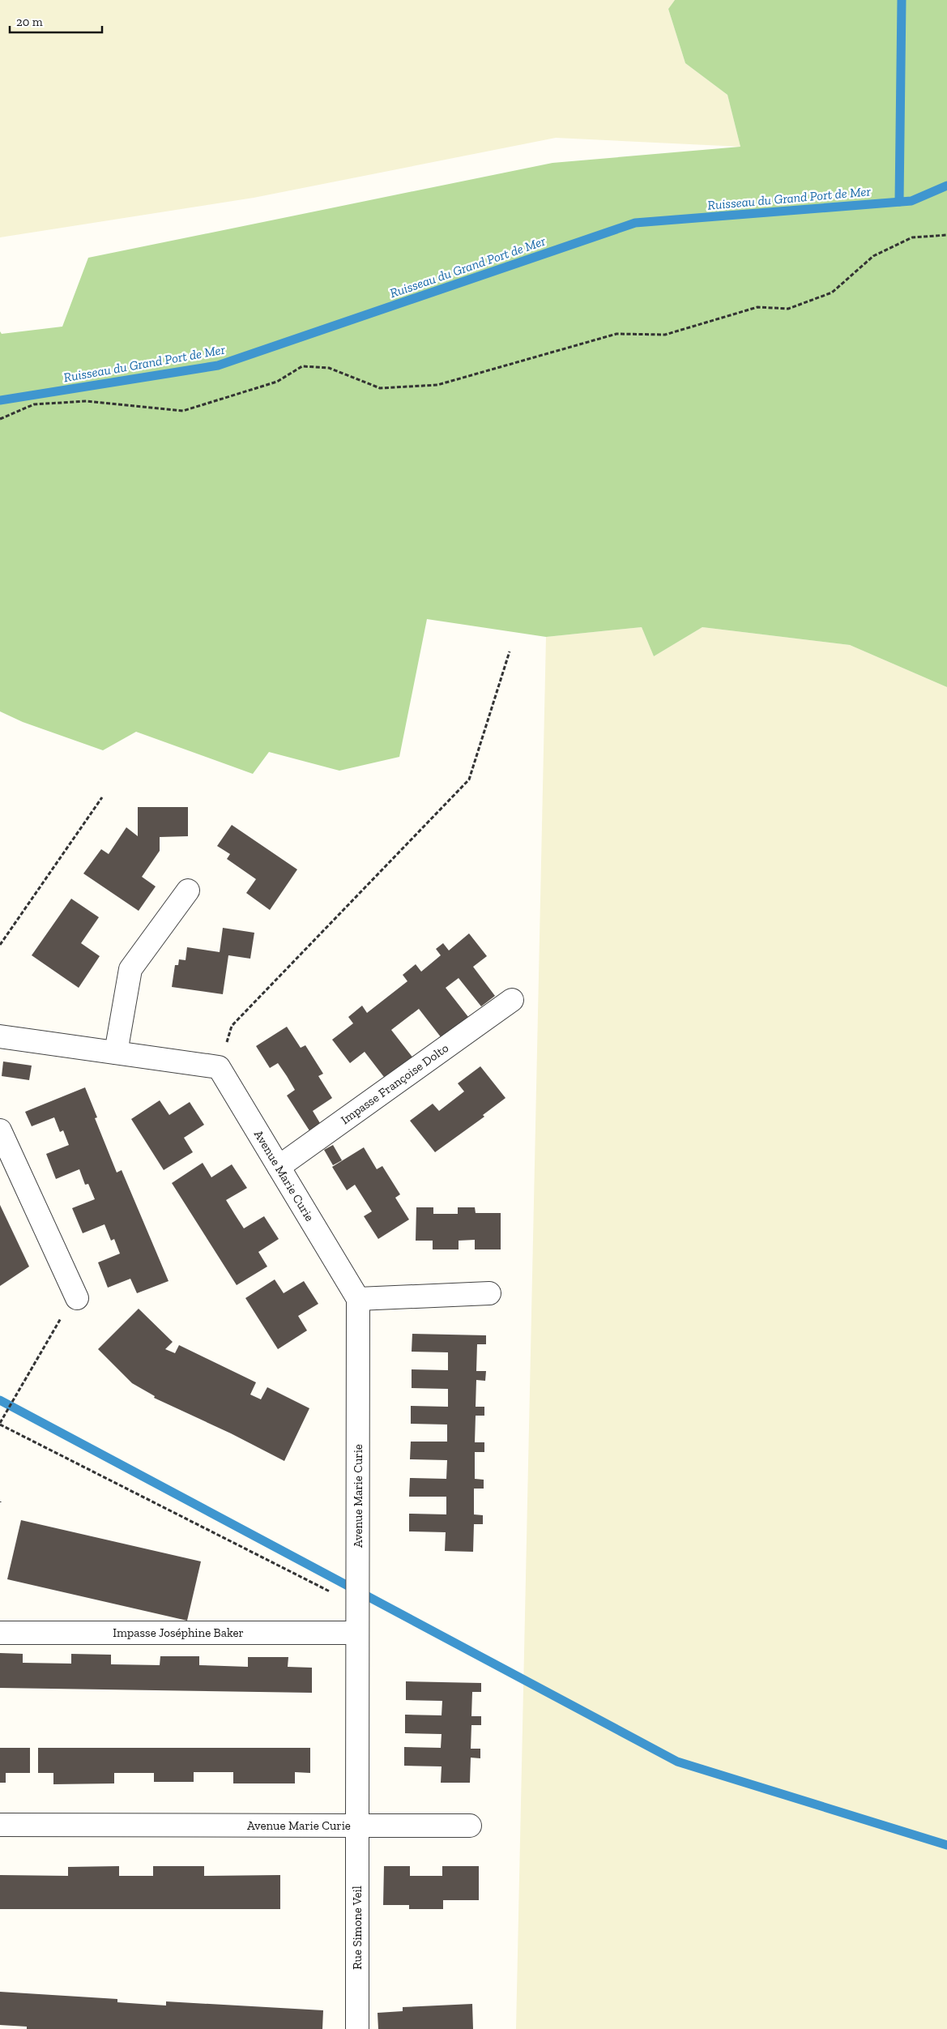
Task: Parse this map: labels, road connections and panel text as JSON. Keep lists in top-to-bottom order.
{
  "streets": {
    "street": [
      "Impasse Françoise Dolto",
      "Avenue Marie Curie",
      "Impasse Joséphine Baker",
      "Rue Simone Veil"
    ]
  },
  "crossings": [
    ["Impasse Françoise Dolto", "Avenue Marie Curie"],
    ["Avenue Marie Curie", "Impasse Joséphine Baker"],
    ["Avenue Marie Curie", "Rue Simone Veil"]
  ],
  "water": ["Ruisseau du Grand Port de Mer"],
  "scale_bar": "20 m"
}
